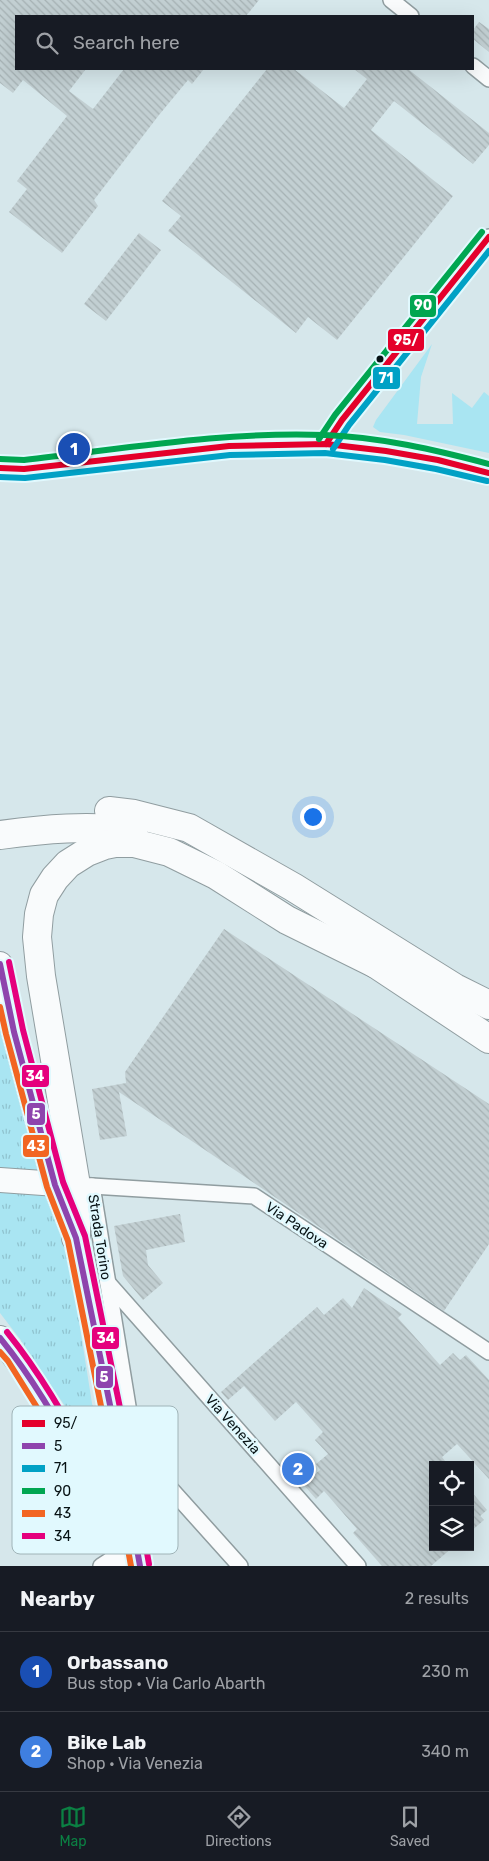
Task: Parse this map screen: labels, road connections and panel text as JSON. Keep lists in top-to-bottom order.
{
  "streets": {
    "main road": ["Strada Torino"],
    "street": ["Via Padova", "Via Venezia"]
  },
  "crossings": [
    ["Via Padova", "Strada Torino"],
    ["Strada Torino", "Via Venezia"]
  ],
  "lines": [
    "transit line 90",
    "transit line 95/",
    "transit line 71",
    "transit line 34",
    "transit line 5",
    "transit line 43"
  ],
  "legend": [
    "95/",
    "5",
    "71",
    "90",
    "43",
    "34"
  ],
  "page": {
    "search": "Search here",
    "pins": ["1", "2"],
    "heading": ["Nearby", "2 results"],
    "list": [
      {
        "mark": "1",
        "name": "Orbassano",
        "note": "Bus stop · Via Carlo Abarth",
        "value": "230 m"
      },
      {
        "mark": "2",
        "name": "Bike Lab",
        "note": "Shop · Via Venezia",
        "value": "340 m"
      }
    ],
    "nav": ["Map", "Directions", "Saved"]
  }
}
